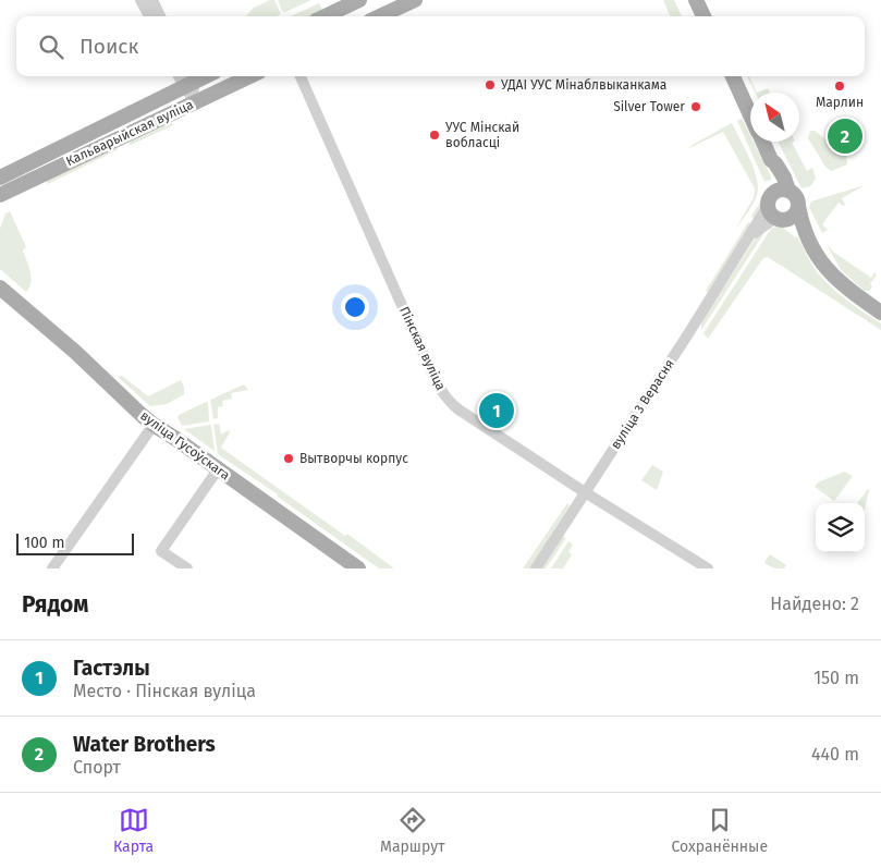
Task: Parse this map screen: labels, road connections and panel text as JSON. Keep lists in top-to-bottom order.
{
  "streets": {
    "main road": ["Кальварыйская вуліца", "вуліца Гусоўскага"],
    "street": ["Пінская вуліца", "вуліца 3 Верасня"]
  },
  "crossings": [
    ["Пінская вуліца", "вуліца 3 Верасня"]
  ],
  "places": [
    "УДАІ УУС Мінаблвыканкама",
    "Марлин",
    "Silver Tower",
    "УУС Мінскай вобласці",
    "Вытворчы корпус"
  ],
  "scale_bar": "100 m",
  "north": "top left",
  "page": {
    "search": "Поиск",
    "pins": ["2", "1"],
    "scale": "100 m",
    "heading": ["Рядом", "Найдено: 2"],
    "list": [
      {
        "mark": "1",
        "name": "Гастэлы",
        "note": "Место · Пінская вуліца",
        "value": "150 m"
      },
      {
        "mark": "2",
        "name": "Water Brothers",
        "note": "Спорт",
        "value": "440 m"
      }
    ],
    "nav": ["Карта", "Маршрут", "Сохранённые"]
  }
}
